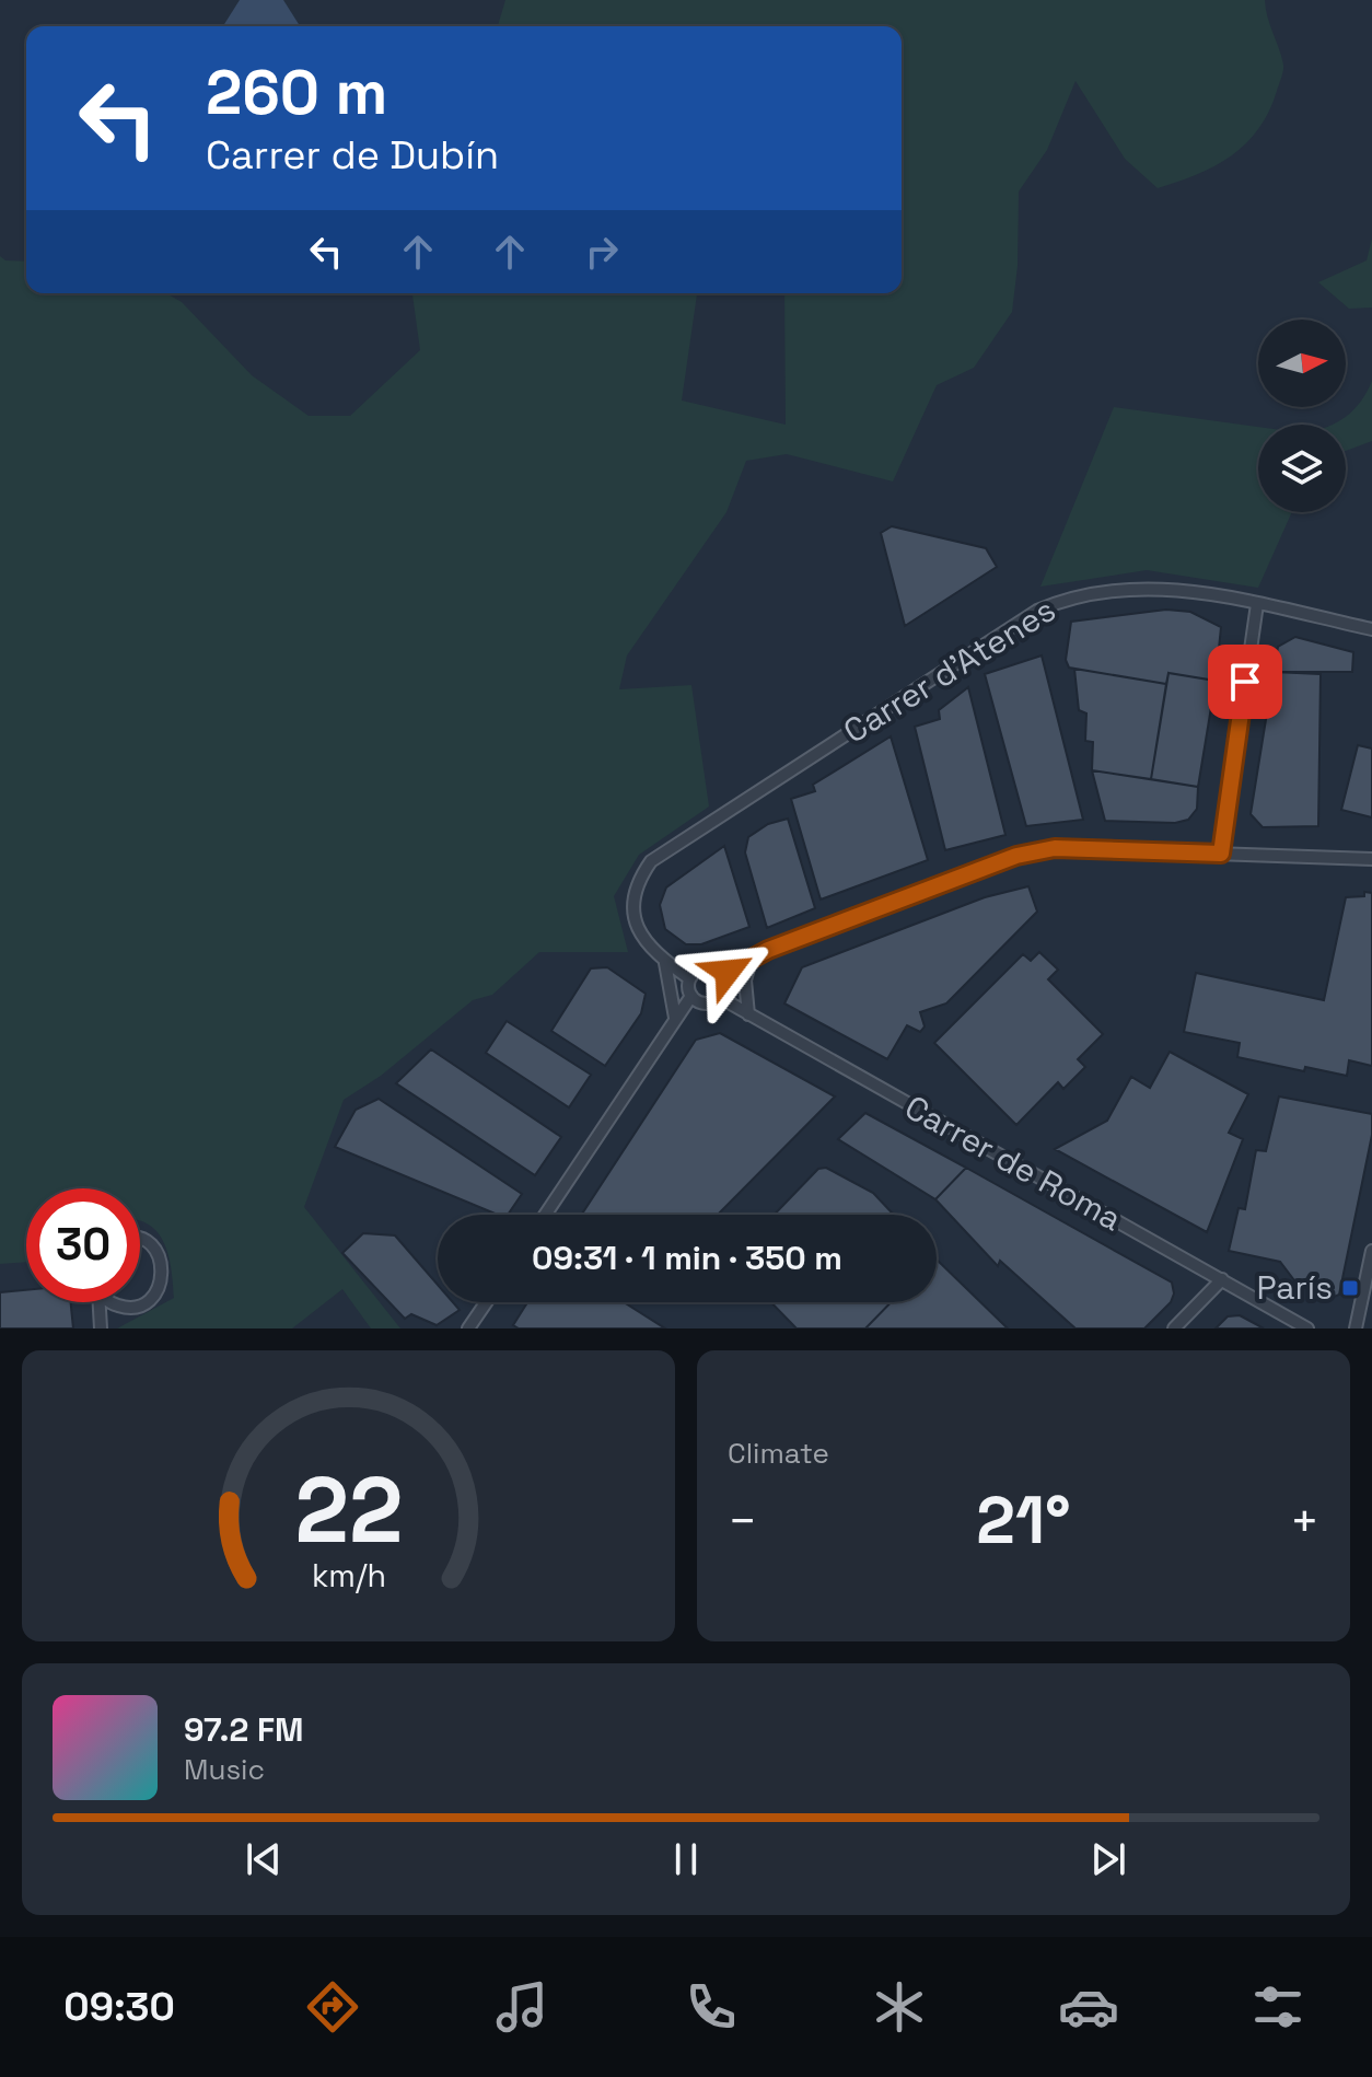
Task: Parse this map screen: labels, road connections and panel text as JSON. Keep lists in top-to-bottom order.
{
  "streets": {
    "street": ["Carrer d'Atenes", "Carrer de Roma"]
  },
  "places": {
    "transit": ["París"]
  },
  "north": "right",
  "page": {
    "turn": ["260 m", "Carrer de Dubín"],
    "limit": "30",
    "trip": "09:31 · 1 min · 350 m",
    "tile": "Climate",
    "heat": ["−", "21°", "+"],
    "song": ["97.2 FM", "Music"],
    "tabs": "09:30",
    "gauge": ["22", "km/h"]
  }
}
